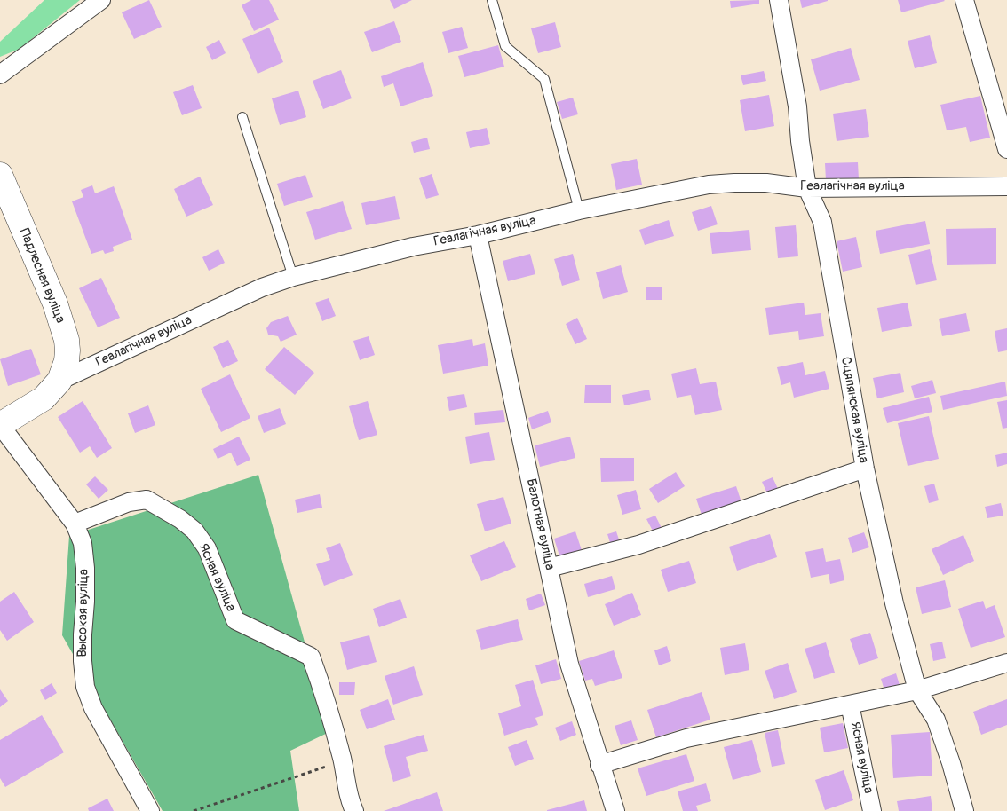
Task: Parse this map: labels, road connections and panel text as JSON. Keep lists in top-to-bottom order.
{
  "streets": {
    "street": [
      "Геалагічная вуліца",
      "Падлесная вуліца",
      "Сцяпянская вуліца",
      "Балотная вуліца",
      "Ясная вуліца",
      "Высокая вуліца"
    ]
  },
  "crossings": [
    ["Геалагічная вуліца", "Падлесная вуліца"],
    ["Геалагічная вуліца", "Сцяпянская вуліца"],
    ["Геалагічная вуліца", "Балотная вуліца"],
    ["Геалагічная вуліца", "Высокая вуліца"],
    ["Ясная вуліца", "Высокая вуліца"]
  ]
}
